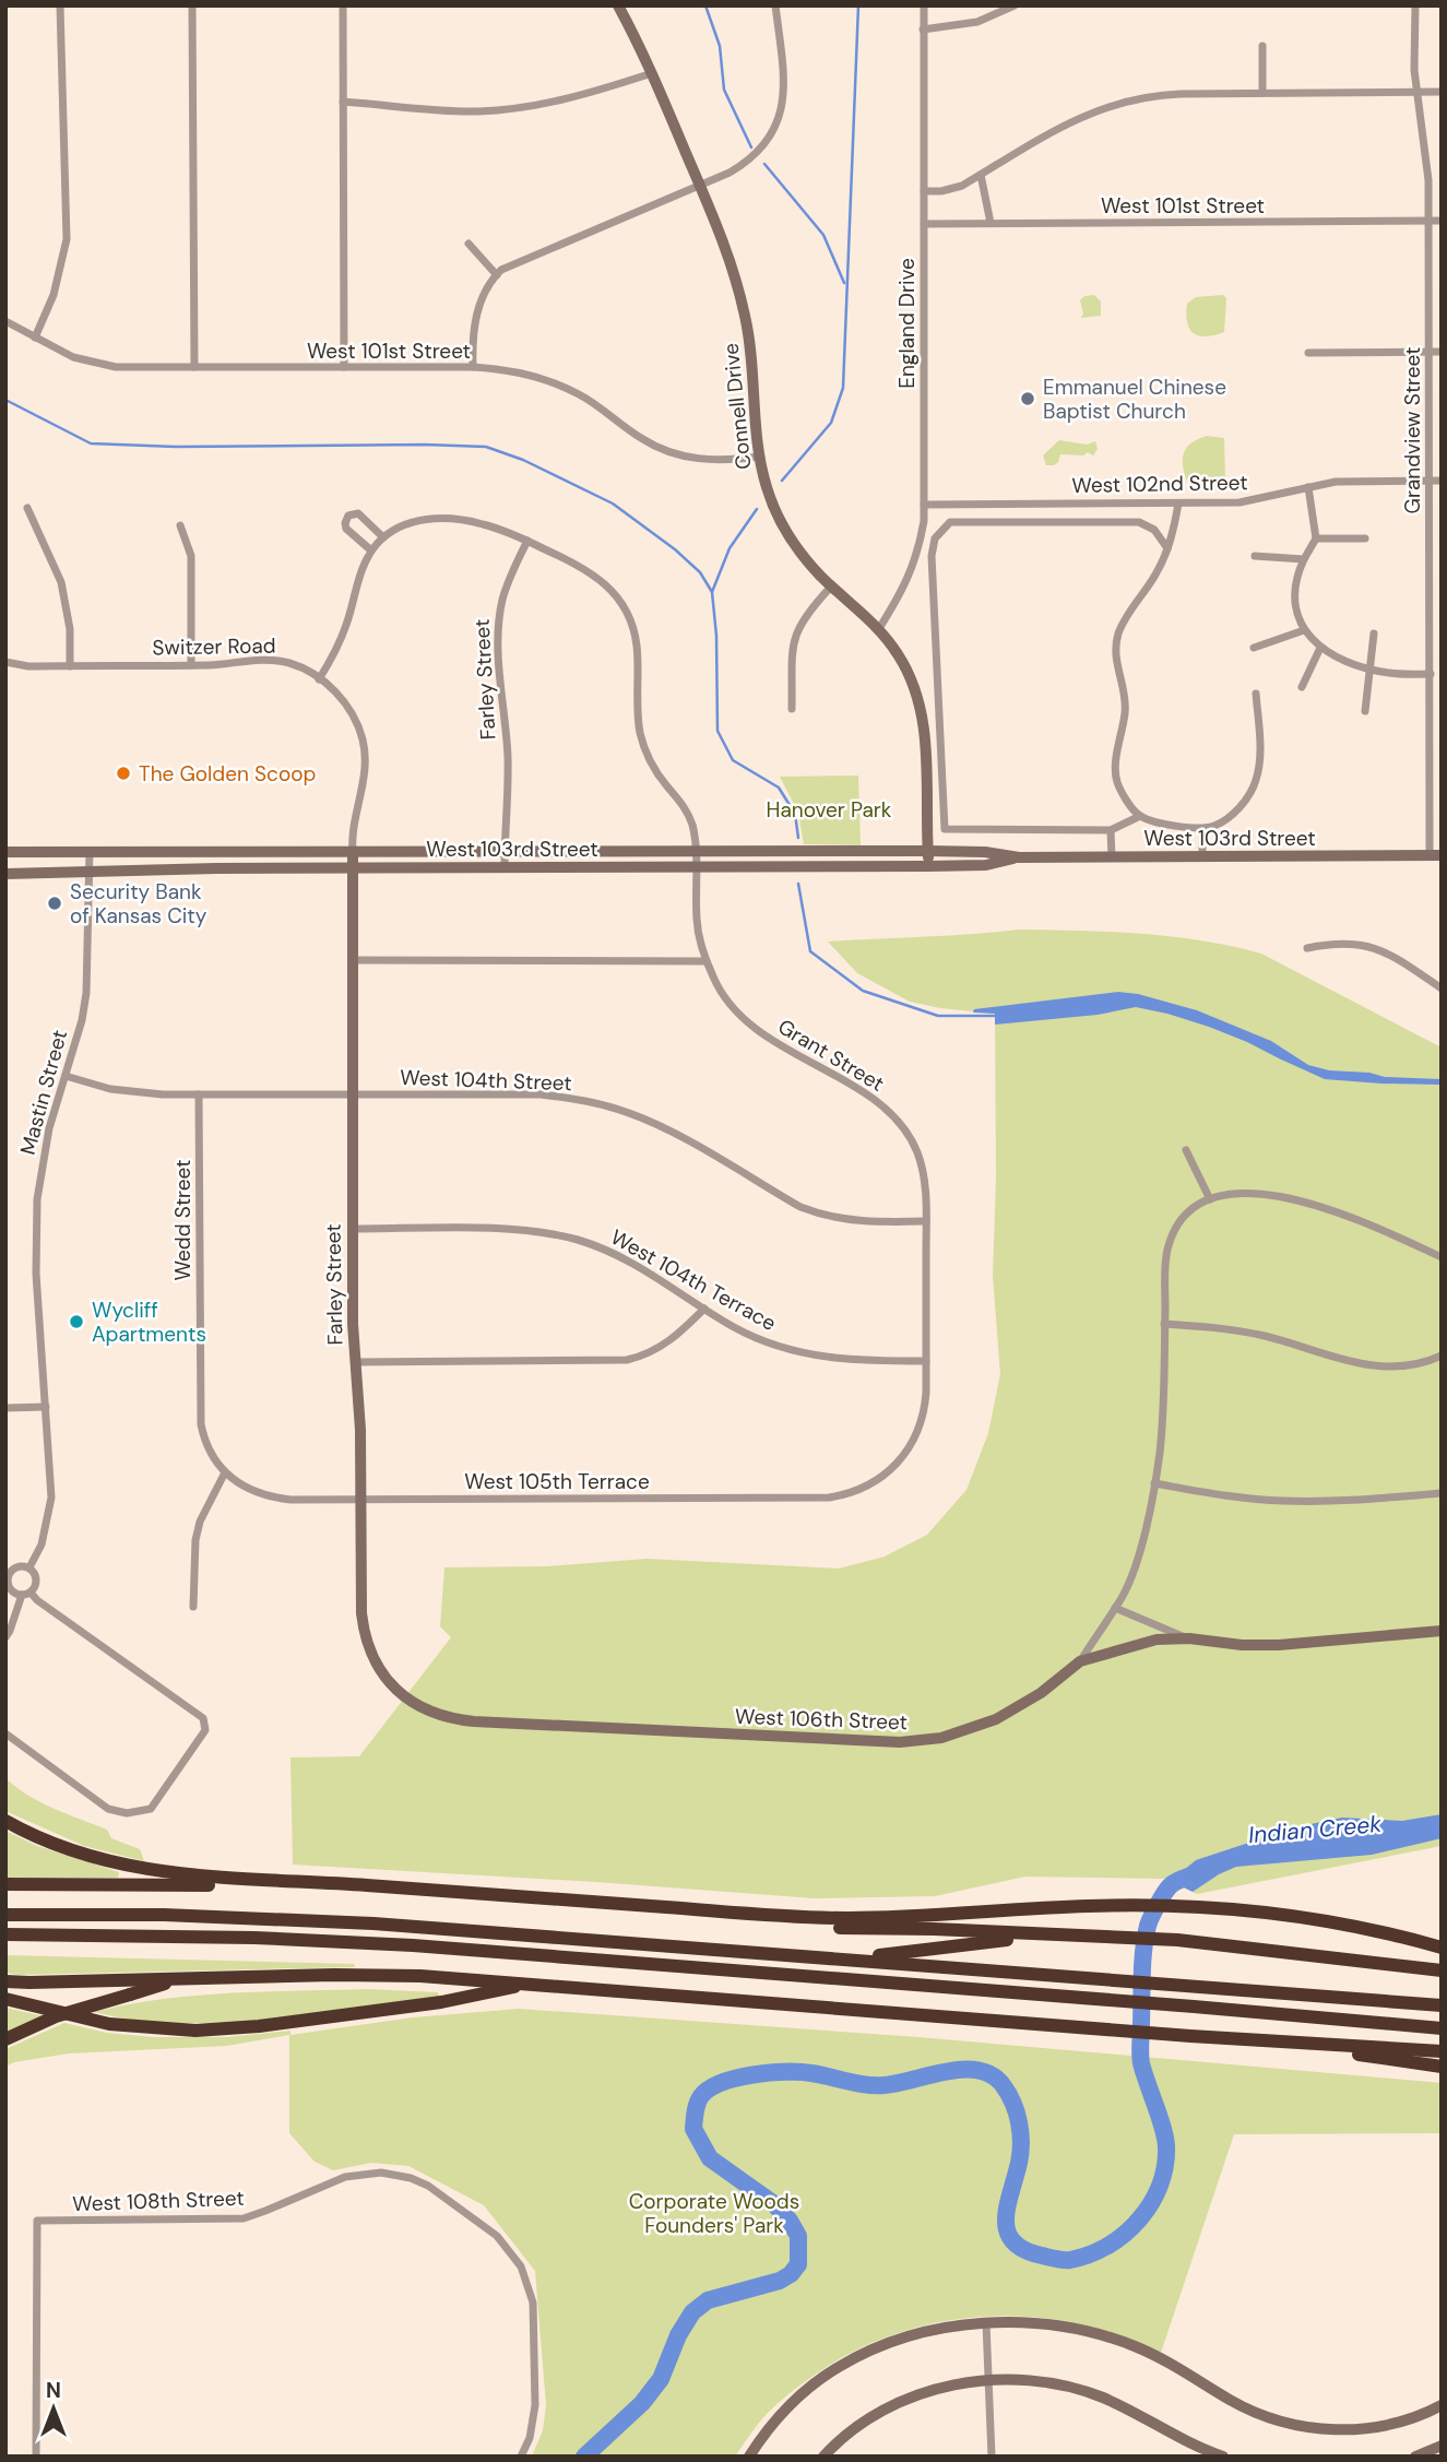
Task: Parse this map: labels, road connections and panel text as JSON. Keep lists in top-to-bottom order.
{
  "streets": {
    "street": [
      "West 101st Street",
      "England Drive",
      "Connell Drive",
      "Grandview Street",
      "West 102nd Street",
      "Switzer Road",
      "Farley Street",
      "West 103rd Street",
      "Grant Street",
      "West 104th Street",
      "Mastin Street",
      "Wedd Street",
      "West 104th Terrace",
      "West 105th Terrace",
      "West 106th Street",
      "West 108th Street"
    ]
  },
  "crossings": [
    ["West 101st Street", "England Drive"],
    ["West 101st Street", "Connell Drive"],
    ["West 101st Street", "Grandview Street"],
    ["England Drive", "Connell Drive"],
    ["England Drive", "West 102nd Street"],
    ["Connell Drive", "West 103rd Street"],
    ["Grandview Street", "West 102nd Street"],
    ["Grandview Street", "West 103rd Street"],
    ["Switzer Road", "Farley Street"],
    ["Switzer Road", "West 103rd Street"],
    ["Farley Street", "West 103rd Street"],
    ["Farley Street", "Grant Street"],
    ["Farley Street", "West 104th Street"],
    ["Farley Street", "West 104th Terrace"],
    ["Farley Street", "West 105th Terrace"],
    ["Farley Street", "West 106th Street"],
    ["West 103rd Street", "Grant Street"],
    ["West 103rd Street", "Mastin Street"],
    ["Grant Street", "West 104th Street"],
    ["Grant Street", "West 104th Terrace"],
    ["Grant Street", "West 105th Terrace"],
    ["West 104th Street", "Mastin Street"],
    ["West 104th Street", "Wedd Street"],
    ["Wedd Street", "West 105th Terrace"]
  ],
  "water": ["Indian Creek"],
  "parks": ["Hanover Park", "Corporate Woods Founders' Park"],
  "places": [
    "Emmanuel Chinese Baptist Church",
    "The Golden Scoop",
    "Security Bank of Kansas City",
    "Wycliff Apartments"
  ],
  "north": "top"
}
